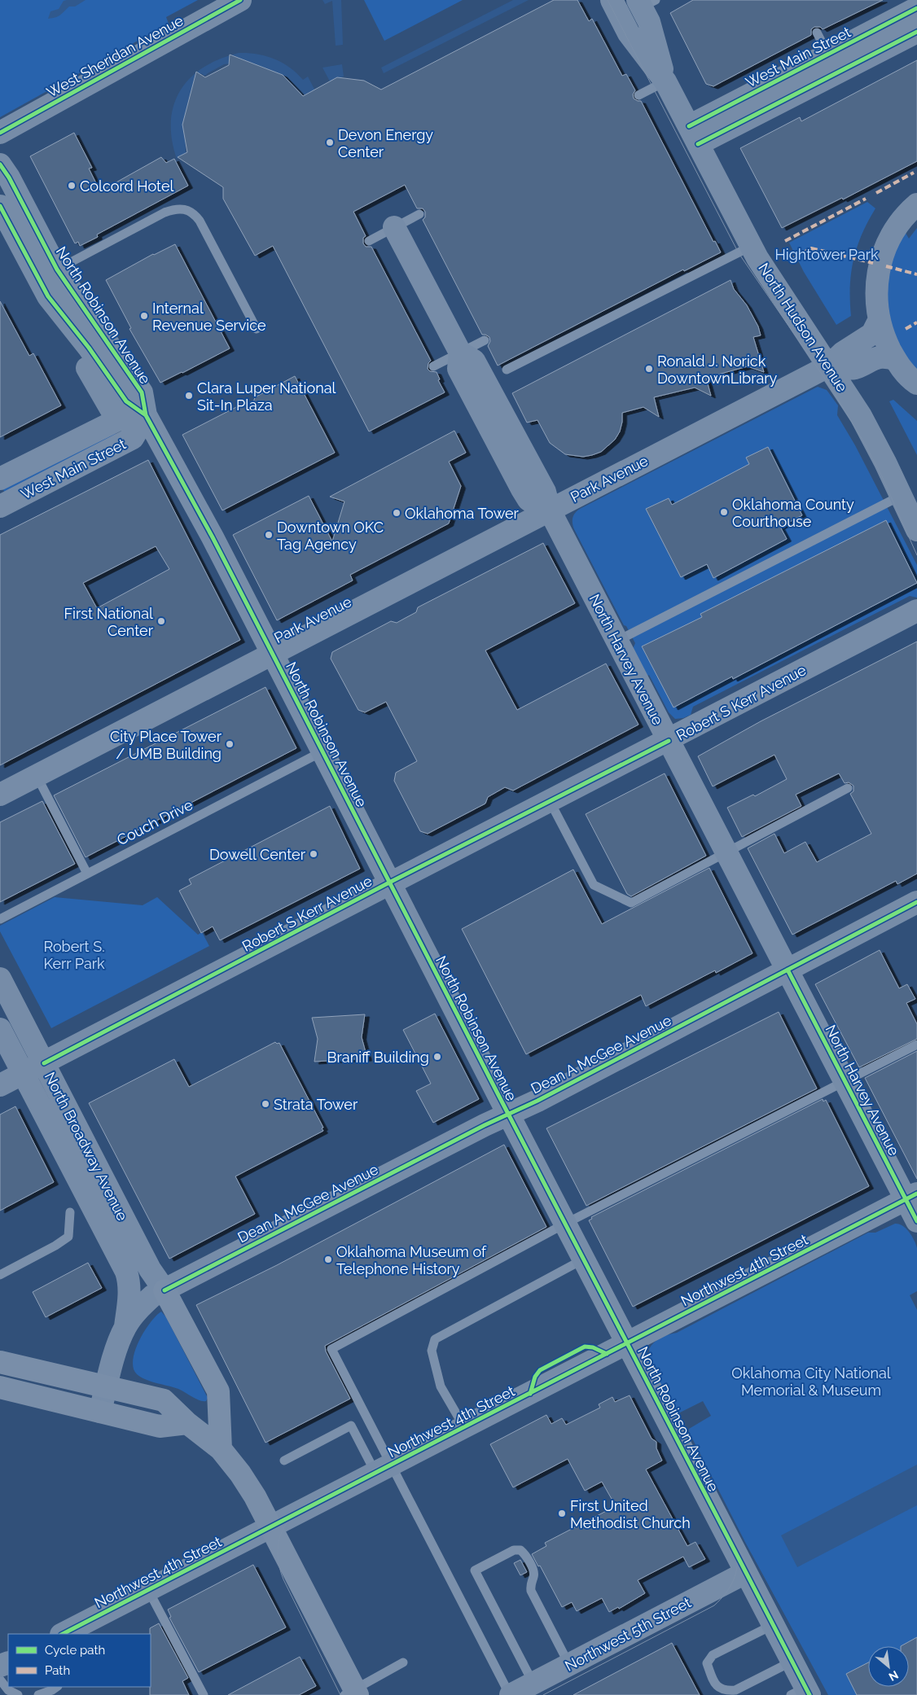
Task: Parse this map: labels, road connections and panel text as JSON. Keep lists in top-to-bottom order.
{
  "streets": {
    "street": [
      "West Sheridan Avenue",
      "West Main Street",
      "North Robinson Avenue",
      "North Hudson Avenue",
      "Park Avenue",
      "North Harvey Avenue",
      "Robert S Kerr Avenue",
      "Dean A McGee Avenue",
      "North Broadway Avenue",
      "Northwest 4th Street",
      "Northwest 5th Street"
    ],
    "lane": ["Couch Drive"]
  },
  "crossings": [
    ["West Main Street", "North Robinson Avenue"],
    ["West Main Street", "North Hudson Avenue"],
    ["North Robinson Avenue", "Park Avenue"],
    ["North Robinson Avenue", "Robert S Kerr Avenue"],
    ["North Robinson Avenue", "Couch Drive"],
    ["North Robinson Avenue", "Dean A McGee Avenue"],
    ["North Robinson Avenue", "Northwest 4th Street"],
    ["North Robinson Avenue", "Northwest 5th Street"],
    ["North Hudson Avenue", "Park Avenue"],
    ["Park Avenue", "North Harvey Avenue"],
    ["North Harvey Avenue", "Robert S Kerr Avenue"],
    ["North Harvey Avenue", "Dean A McGee Avenue"],
    ["North Harvey Avenue", "Northwest 4th Street"],
    ["Robert S Kerr Avenue", "North Broadway Avenue"],
    ["Dean A McGee Avenue", "North Broadway Avenue"]
  ],
  "parks": ["Hightower Park", "Robert S. Kerr Park", "Oklahoma City National Memorial & Museum"],
  "places": [
    "Devon Energy Center",
    "Colcord Hotel",
    "Internal Revenue Service",
    "Ronald J. Norick DowntownLibrary",
    "Clara Luper National Sit-In Plaza",
    "Oklahoma County Courthouse",
    "Oklahoma Tower",
    "Downtown OKC Tag Agency",
    "First National Center",
    "City Place Tower / UMB Building",
    "Dowell Center",
    "Braniff Building",
    "Strata Tower",
    "Oklahoma Museum of Telephone History",
    "First United Methodist Church"
  ],
  "legend": ["Cycle path", "Path"],
  "north": "bottom right"
}
